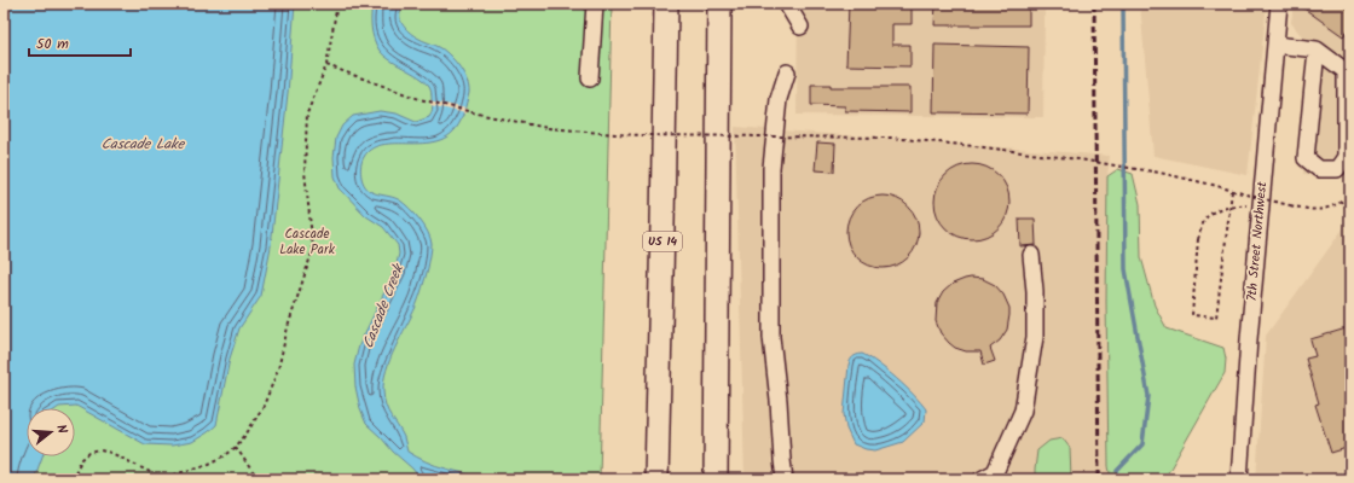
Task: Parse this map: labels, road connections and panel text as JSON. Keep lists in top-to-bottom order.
{
  "streets": {
    "highway": ["US 14"],
    "street": ["7th Street Northwest"]
  },
  "water": ["Cascade Lake", "Cascade Creek"],
  "parks": ["Cascade Lake Park"],
  "scale_bar": "50 m",
  "north": "right"
}
